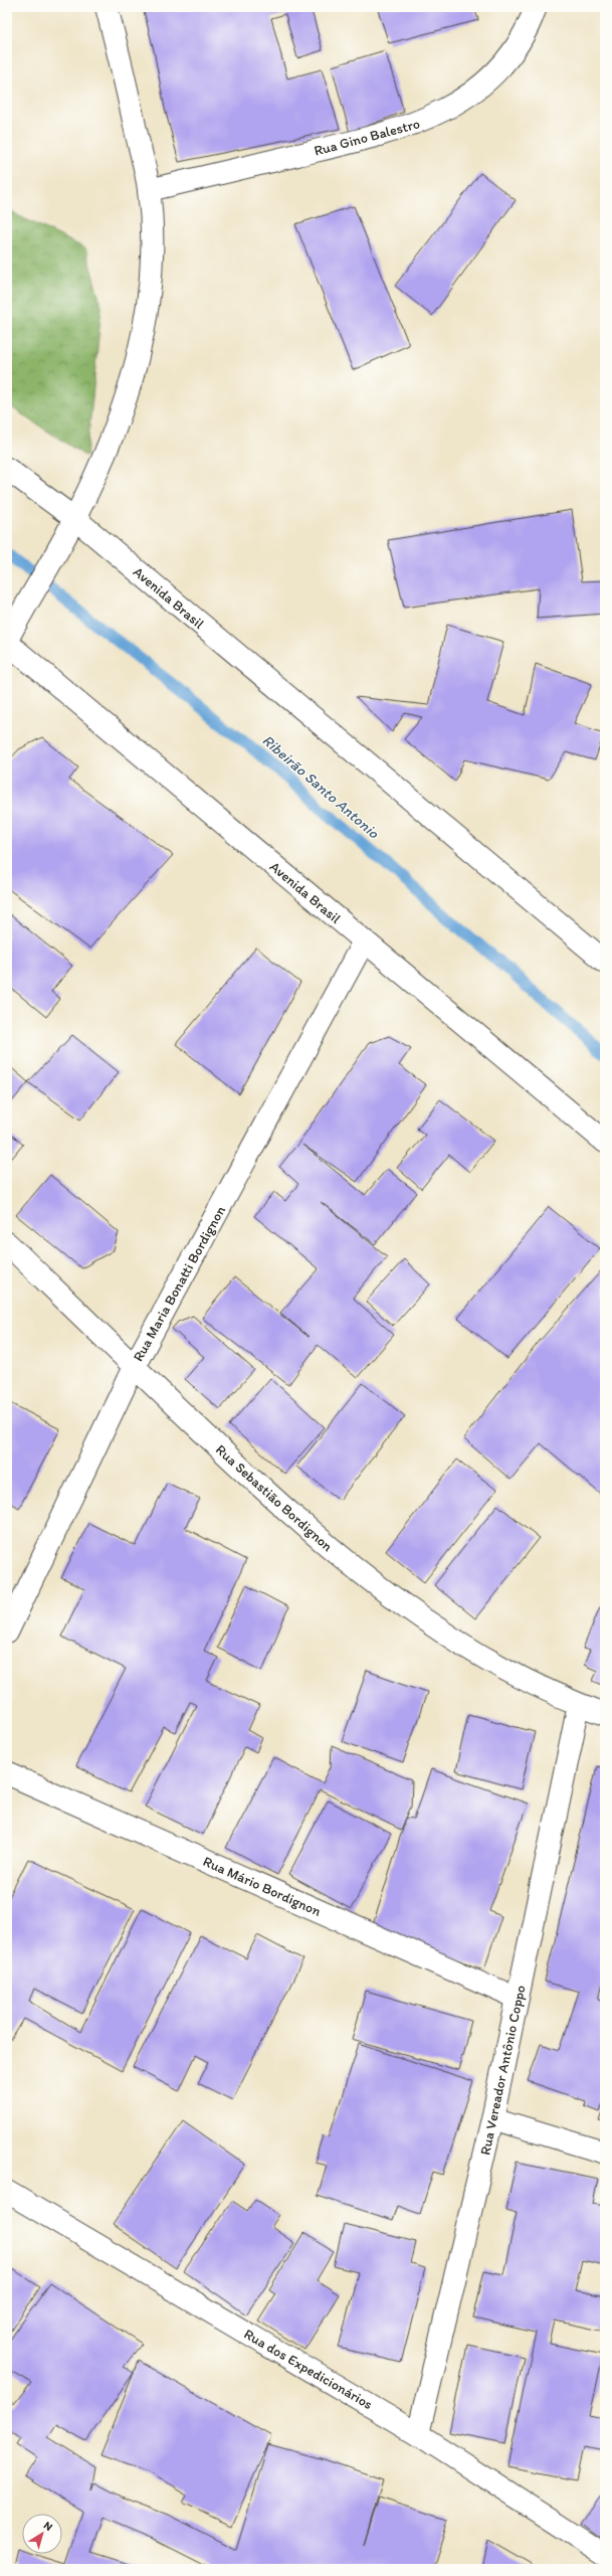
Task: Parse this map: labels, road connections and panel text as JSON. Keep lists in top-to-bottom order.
{
  "streets": {
    "street": [
      "Rua Gino Balestro",
      "Avenida Brasil",
      "Rua Maria Bonatti Bordignon",
      "Rua Sebastião Bordignon",
      "Rua Mário Bordignon",
      "Rua Vereador Antônio Coppo",
      "Rua dos Expedicionários"
    ]
  },
  "crossings": [
    ["Avenida Brasil", "Rua Maria Bonatti Bordignon"],
    ["Rua Maria Bonatti Bordignon", "Rua Sebastião Bordignon"],
    ["Rua Sebastião Bordignon", "Rua Vereador Antônio Coppo"],
    ["Rua Mário Bordignon", "Rua Vereador Antônio Coppo"],
    ["Rua Vereador Antônio Coppo", "Rua dos Expedicionários"]
  ],
  "water": ["Ribeirão Santo Antonio"],
  "north": "top right"
}
